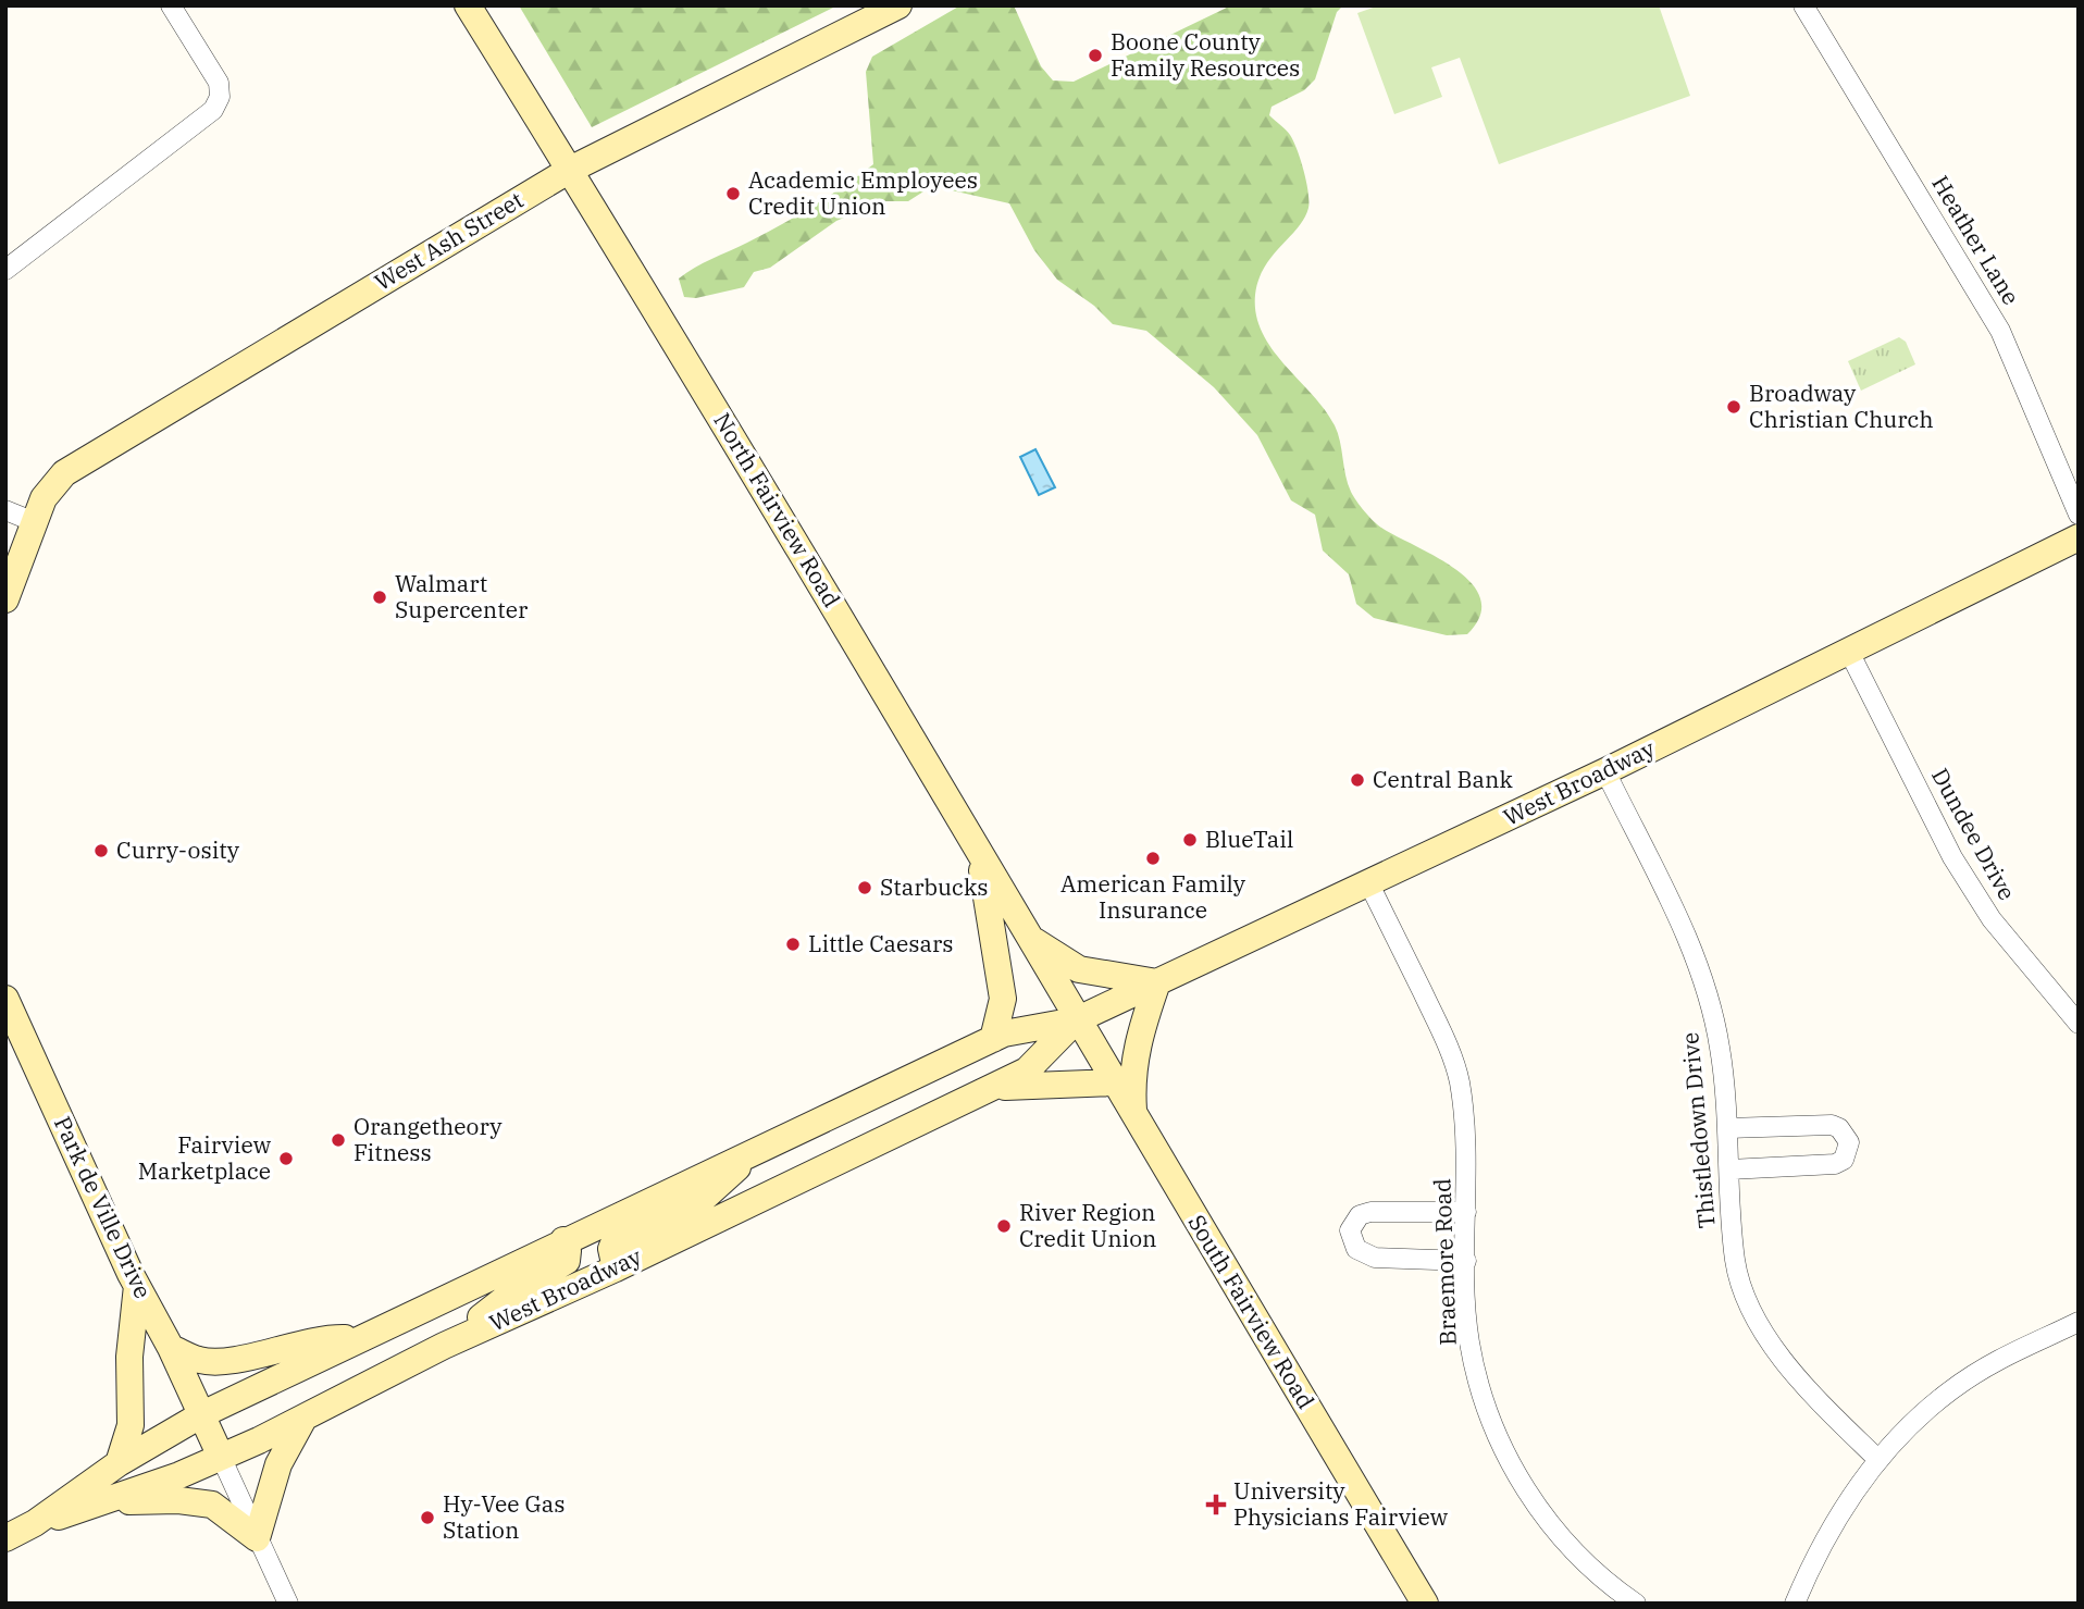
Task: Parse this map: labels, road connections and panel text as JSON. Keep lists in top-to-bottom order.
{
  "streets": {
    "main road": [
      "West Ash Street",
      "North Fairview Road",
      "West Broadway",
      "Park de Ville Drive",
      "South Fairview Road"
    ],
    "street": [
      "Heather Lane",
      "Dundee Drive",
      "Thistledown Drive",
      "Braemore Road"
    ]
  },
  "crossings": [
    ["West Ash Street", "North Fairview Road"],
    ["North Fairview Road", "West Broadway"],
    ["North Fairview Road", "South Fairview Road"],
    ["West Broadway", "Dundee Drive"],
    ["West Broadway", "Thistledown Drive"],
    ["West Broadway", "Park de Ville Drive"],
    ["West Broadway", "Braemore Road"],
    ["West Broadway", "South Fairview Road"]
  ],
  "places": {
    "other": [
      "Boone County Family Resources",
      "Academic Employees Credit Union",
      "Broadway Christian Church",
      "Walmart Supercenter",
      "Central Bank",
      "BlueTail",
      "Curry-osity",
      "American Family Insurance",
      "Starbucks",
      "Little Caesars",
      "Orangetheory Fitness",
      "Fairview Marketplace",
      "River Region Credit Union",
      "Hy-Vee Gas Station"
    ],
    "health": ["University Physicians Fairview"]
  }
}
